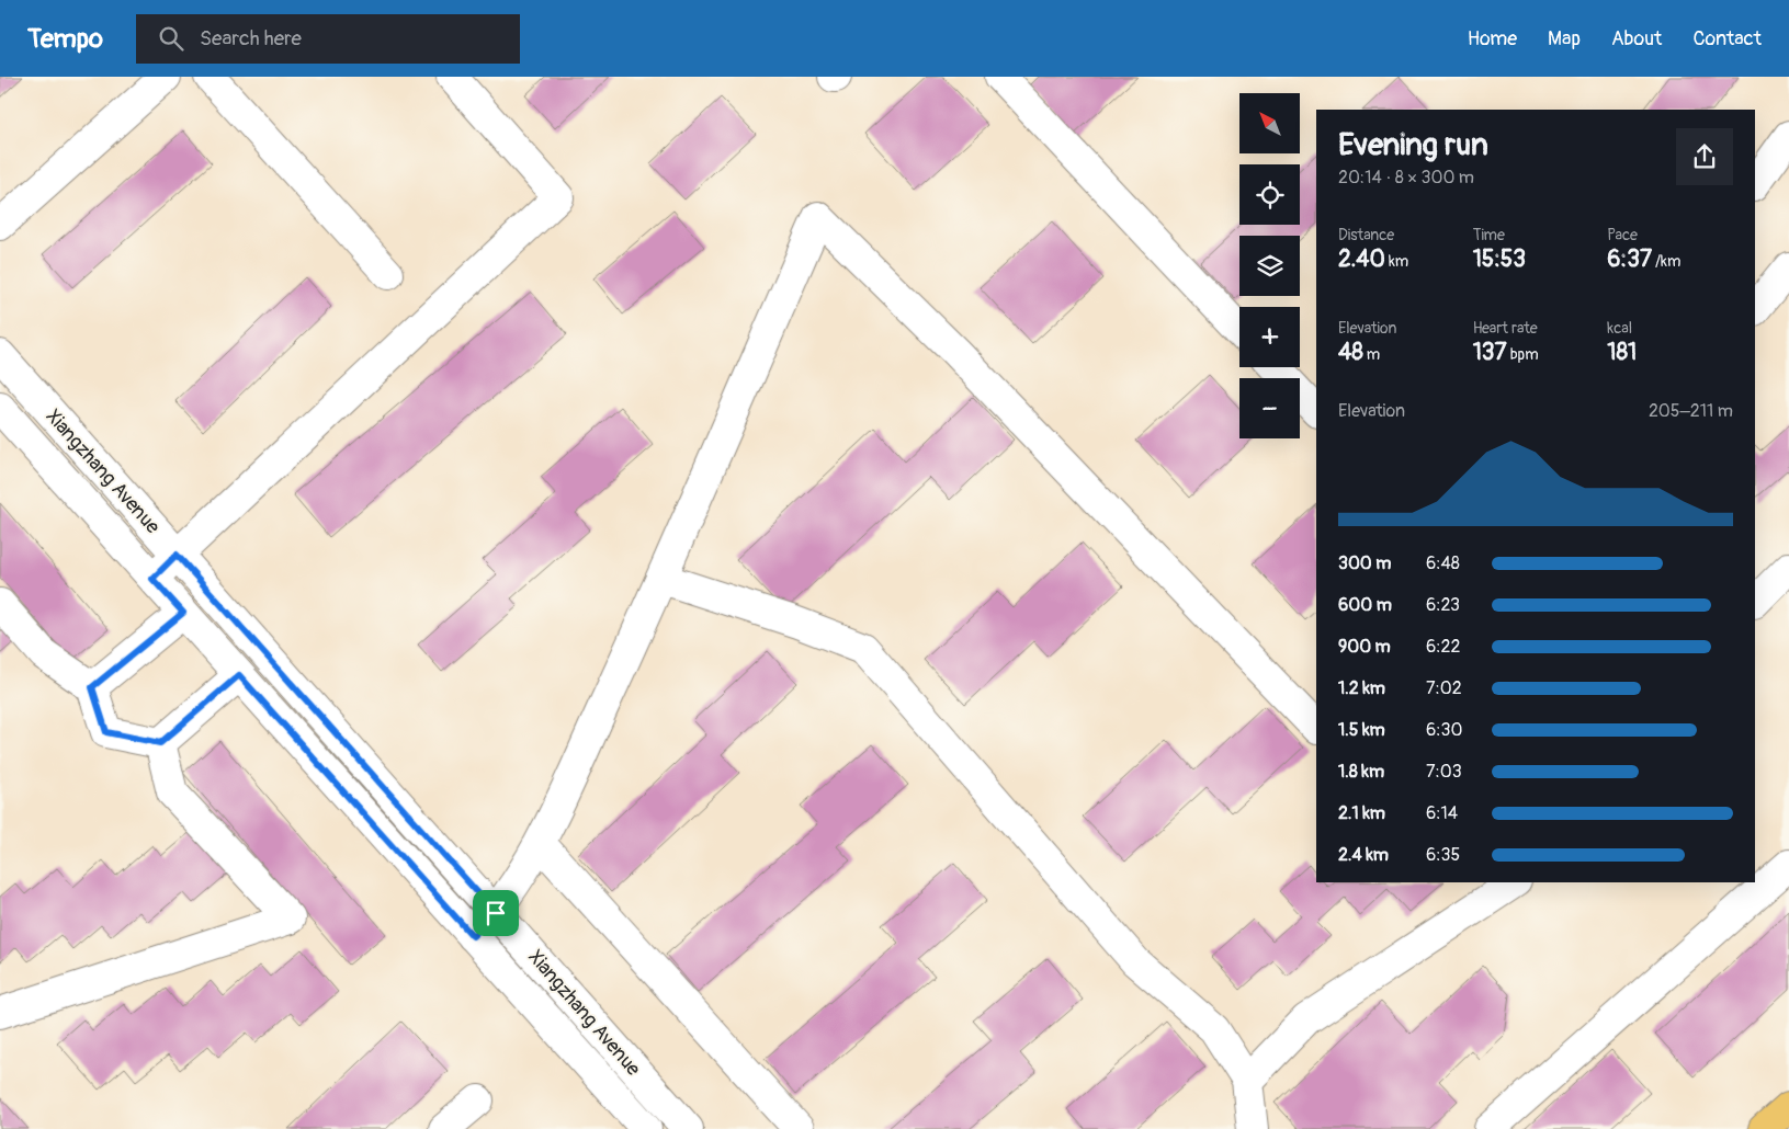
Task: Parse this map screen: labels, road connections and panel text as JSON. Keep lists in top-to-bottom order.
{
  "streets": {
    "street": ["Xiangzhang Avenue"]
  },
  "north": "top left",
  "page": {
    "header": "Tempo",
    "search": "Search here",
    "nav": [
      "Home",
      "Map",
      "About",
      "Contact"
    ],
    "map_buttons": ["+", "−"],
    "heading": ["Evening run", "20:14 · 8 × 300 m"],
    "stats": [
      ["Distance", "2.40 km"],
      ["Time", "15:53"],
      ["Pace", "6:37 /km"],
      ["Elevation", "48 m"],
      ["Heart rate", "137 bpm"],
      ["kcal", "181"]
    ],
    "chart": ["Elevation", "205–211 m"],
    "list": [
      {
        "name": "300 m",
        "note": "6:48"
      },
      {
        "name": "600 m",
        "note": "6:23"
      },
      {
        "name": "900 m",
        "note": "6:22"
      },
      {
        "name": "1.2 km",
        "note": "7:02"
      },
      {
        "name": "1.5 km",
        "note": "6:30"
      },
      {
        "name": "1.8 km",
        "note": "7:03"
      },
      {
        "name": "2.1 km",
        "note": "6:14"
      },
      {
        "name": "2.4 km",
        "note": "6:35"
      }
    ]
  }
}
